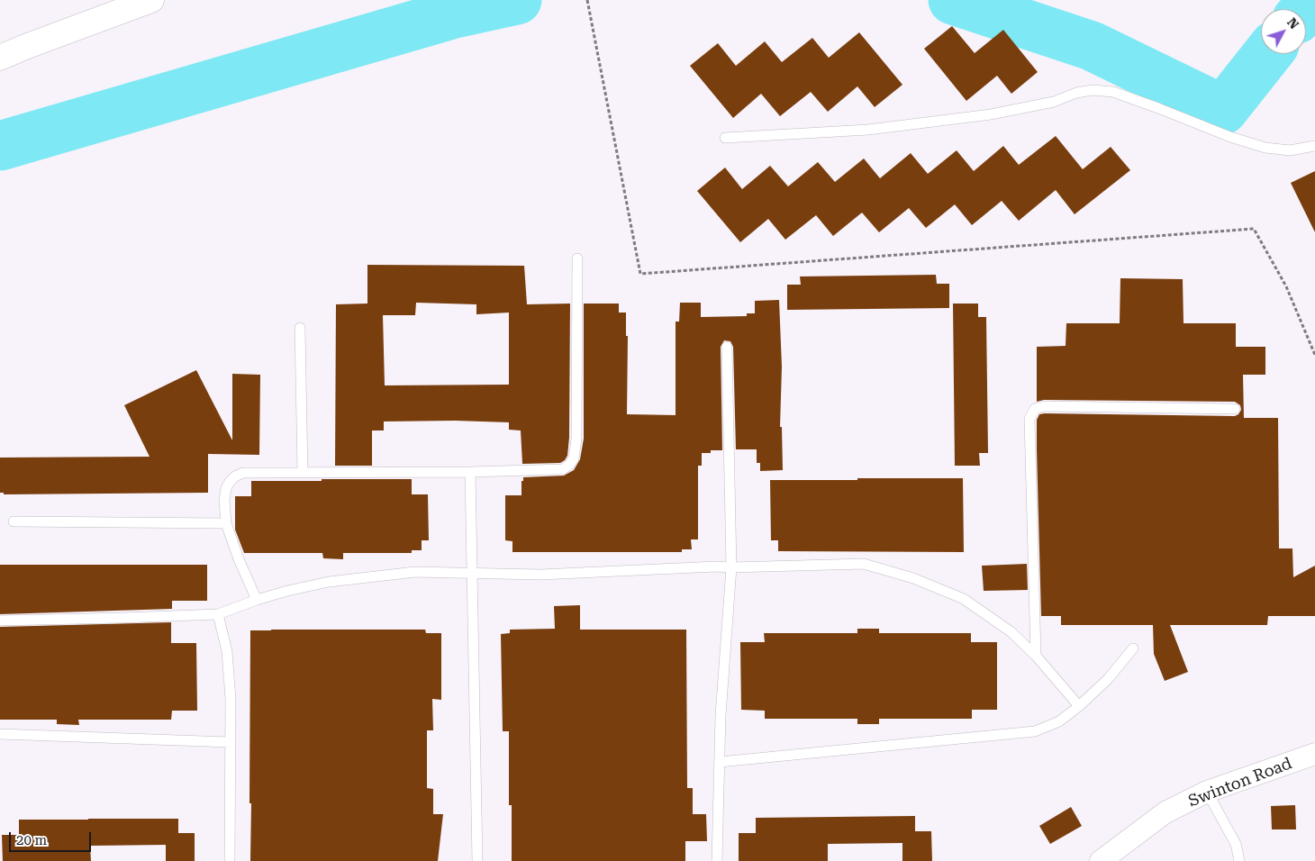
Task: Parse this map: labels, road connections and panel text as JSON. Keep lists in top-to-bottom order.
{
  "streets": {
    "street": ["Swinton Road"]
  },
  "scale_bar": "20 m",
  "north": "top right"
}
